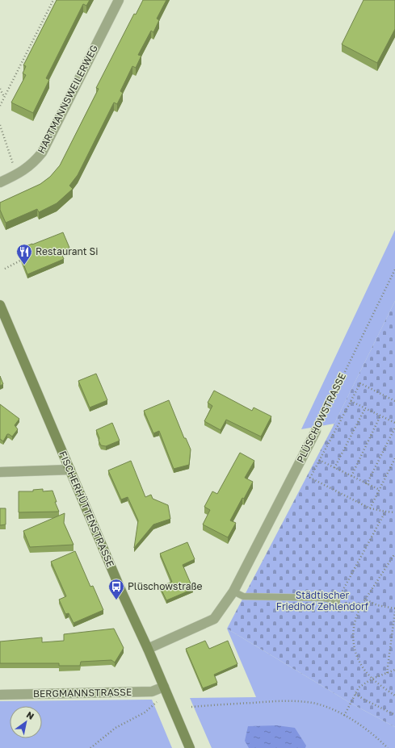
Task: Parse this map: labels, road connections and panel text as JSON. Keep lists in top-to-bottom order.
{
  "streets": {
    "street": [
      "HARTMANNSWEILERWEG",
      "PLÜSCHOWSTRASSE",
      "FISCHERHÜTTENSTRASSE",
      "BERGMANNSTRASSE"
    ]
  },
  "crossings": [
    ["PLÜSCHOWSTRASSE", "FISCHERHÜTTENSTRASSE"],
    ["FISCHERHÜTTENSTRASSE", "BERGMANNSTRASSE"]
  ],
  "parks": ["Städtischer Friedhof Zehlendorf"],
  "places": {
    "restaurant": ["Restaurant Si"],
    "bus stop": ["Plüschowstraße"]
  },
  "north": "top right"
}
